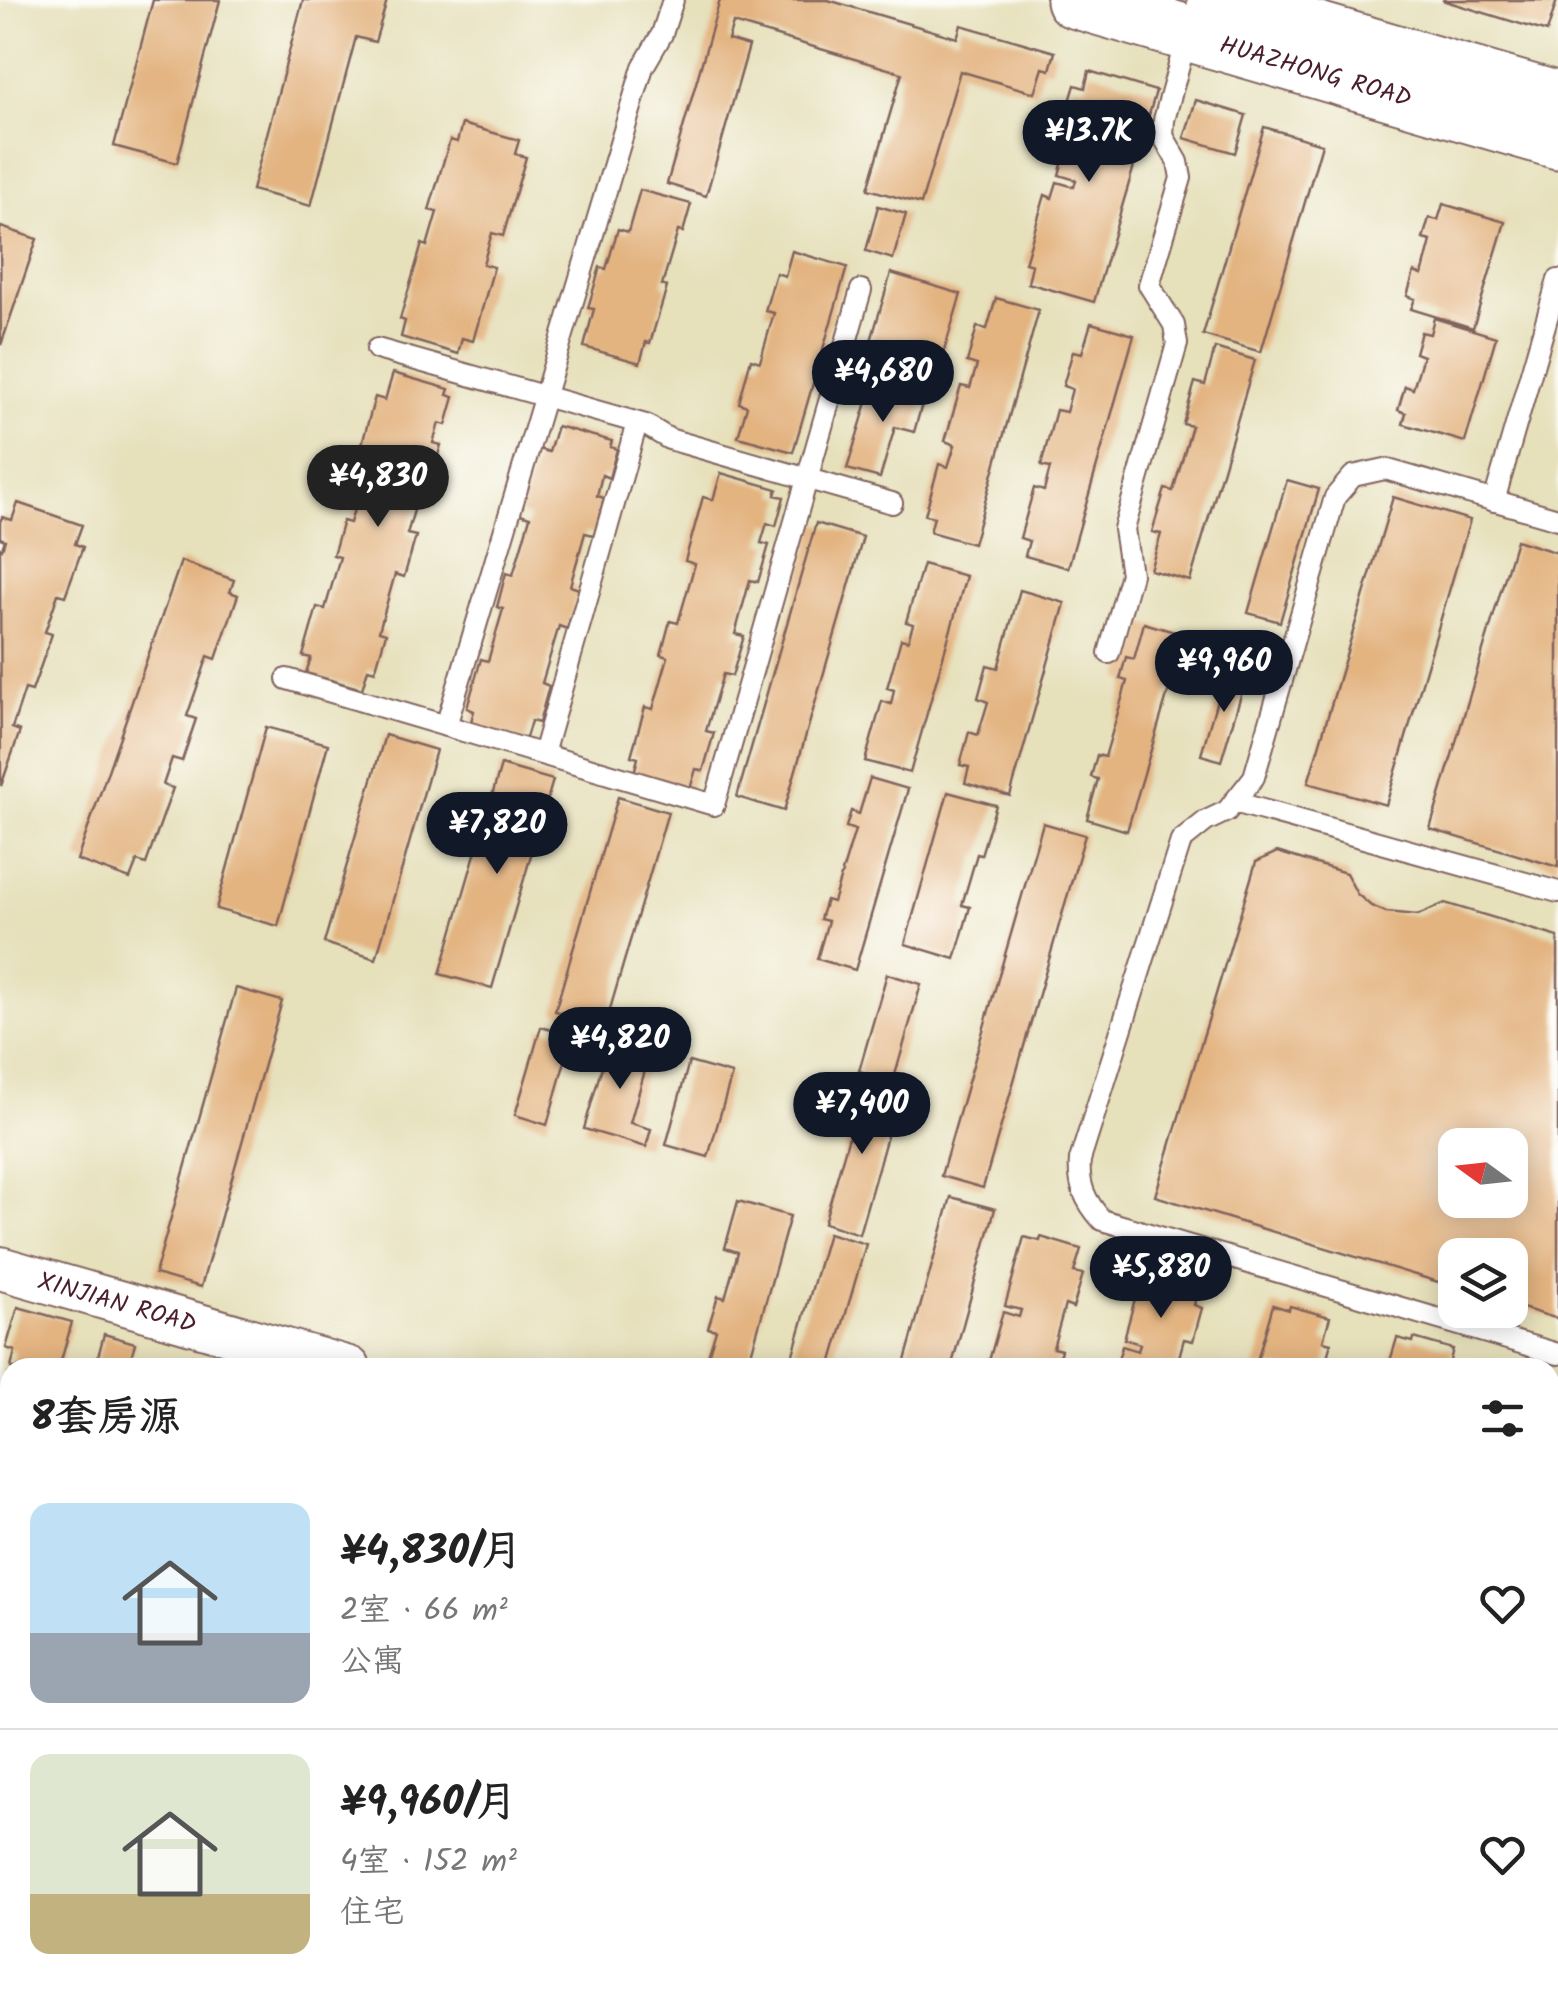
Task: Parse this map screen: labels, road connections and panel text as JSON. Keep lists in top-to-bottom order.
{
  "streets": {
    "main road": ["HUAZHONG ROAD"],
    "street": ["XINJIAN ROAD"]
  },
  "north": "left",
  "page": {
    "price": [
      "¥13.7K",
      "¥4,680",
      "¥4,830",
      "¥9,960",
      "¥7,820",
      "¥4,820",
      "¥7,400",
      "¥5,880"
    ],
    "heading": "8套房源",
    "list": [
      {
        "name": "¥4,830/月",
        "note": "2室 · 66 m² · 公寓"
      },
      {
        "name": "¥9,960/月",
        "note": "4室 · 152 m² · 住宅"
      }
    ]
  }
}
